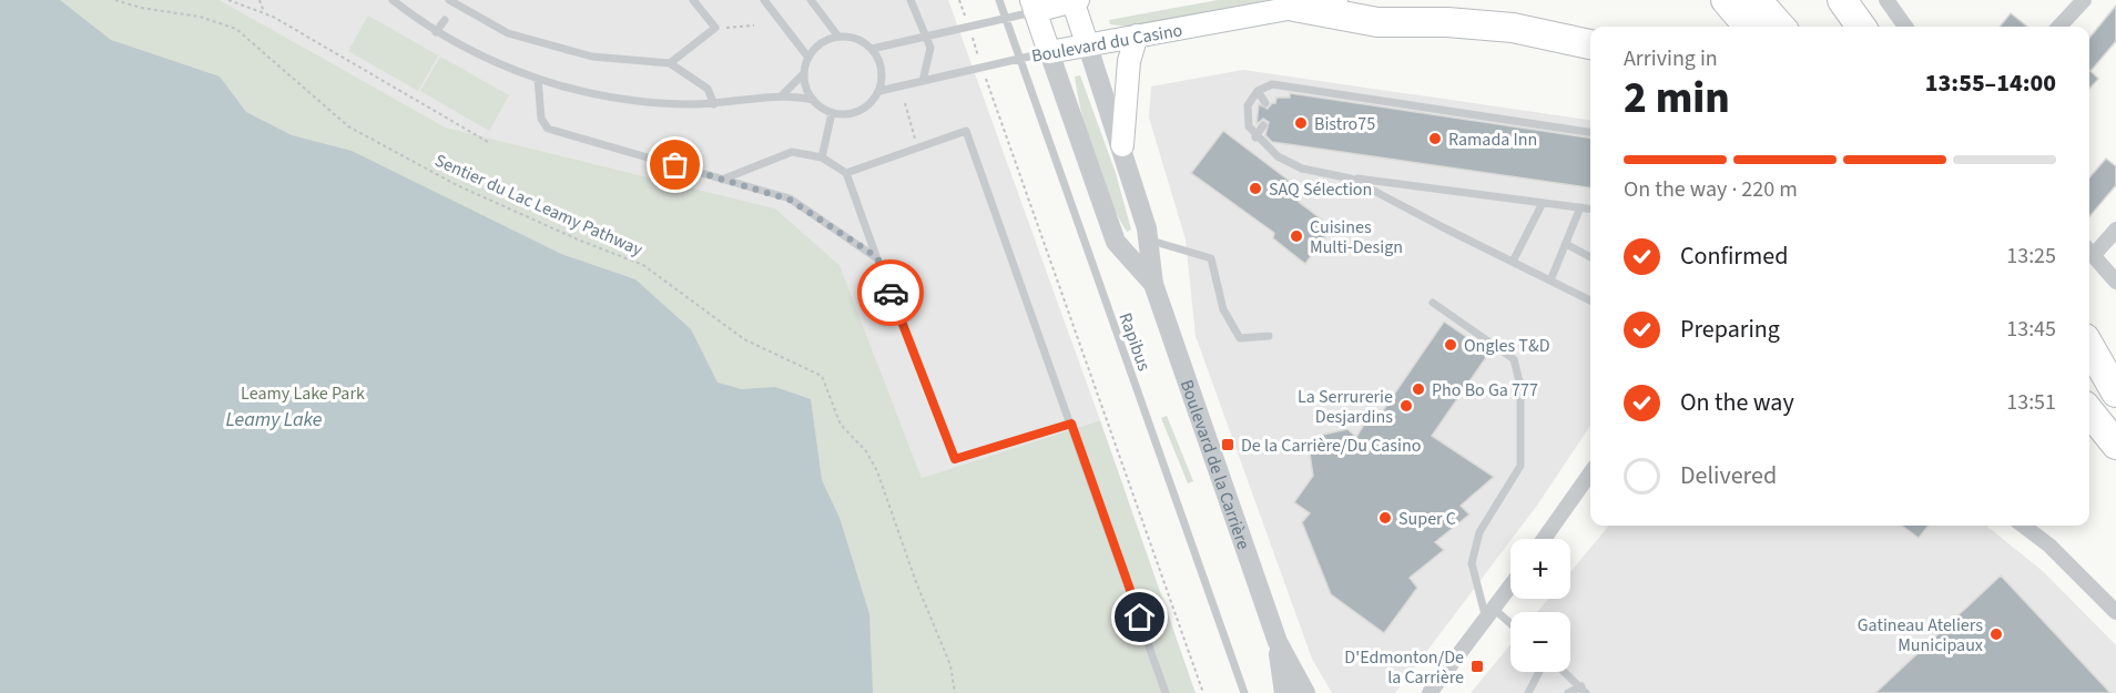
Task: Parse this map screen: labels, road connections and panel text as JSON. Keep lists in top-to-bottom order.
{
  "streets": {
    "main road": ["Boulevard du Casino", "Boulevard de la Carrière"],
    "lane": ["Rapibus"],
    "path": ["Sentier du Lac Leamy Pathway"]
  },
  "crossings": [
    ["Boulevard du Casino", "Rapibus"],
    ["Boulevard du Casino", "Boulevard de la Carrière"]
  ],
  "water": ["Leamy Lake"],
  "parks": ["Leamy Lake Park"],
  "places": {
    "other": [
      "Bistro75",
      "Ramada Inn",
      "SAQ Sélection",
      "Cuisines Multi-Design",
      "Ongles T&D",
      "Pho Bo Ga 777",
      "La Serrurerie Desjardins",
      "Super C",
      "Gatineau Ateliers Municipaux"
    ],
    "transit": ["De la Carrière/Du Casino", "D'Edmonton/De la Carrière"]
  },
  "page": {
    "heading": ["2 min", "Arriving in", "13:55–14:00"],
    "bar": "On the way · 220 m",
    "list": [
      ["Confirmed", "13:25"],
      ["Preparing", "13:45"],
      ["On the way", "13:51"],
      "Delivered"
    ],
    "map_buttons": ["+", "−"]
  }
}
